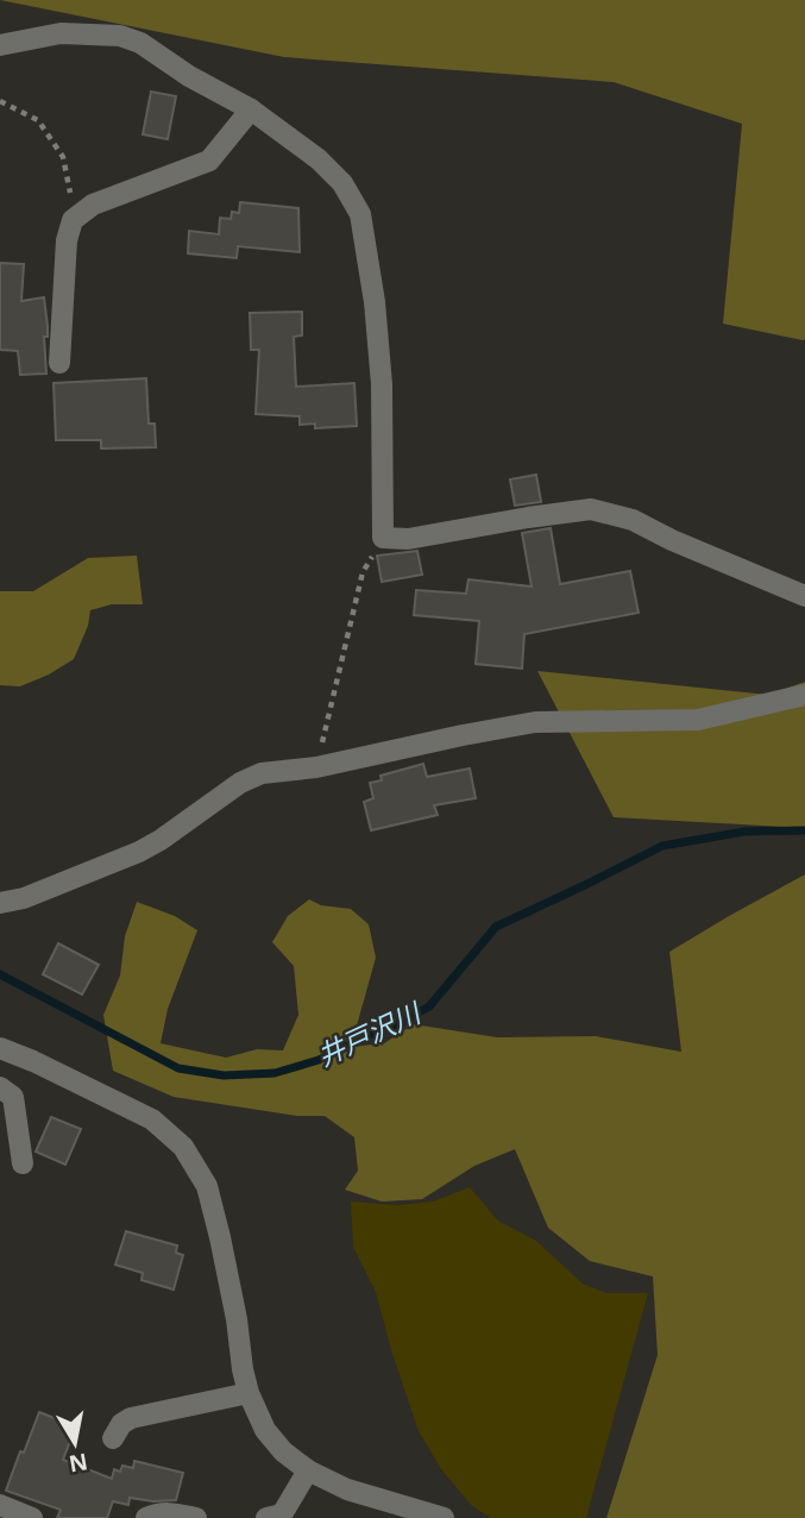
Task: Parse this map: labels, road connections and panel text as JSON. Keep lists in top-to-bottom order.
{
  "water": ["井戸沢川"],
  "north": "bottom"
}
